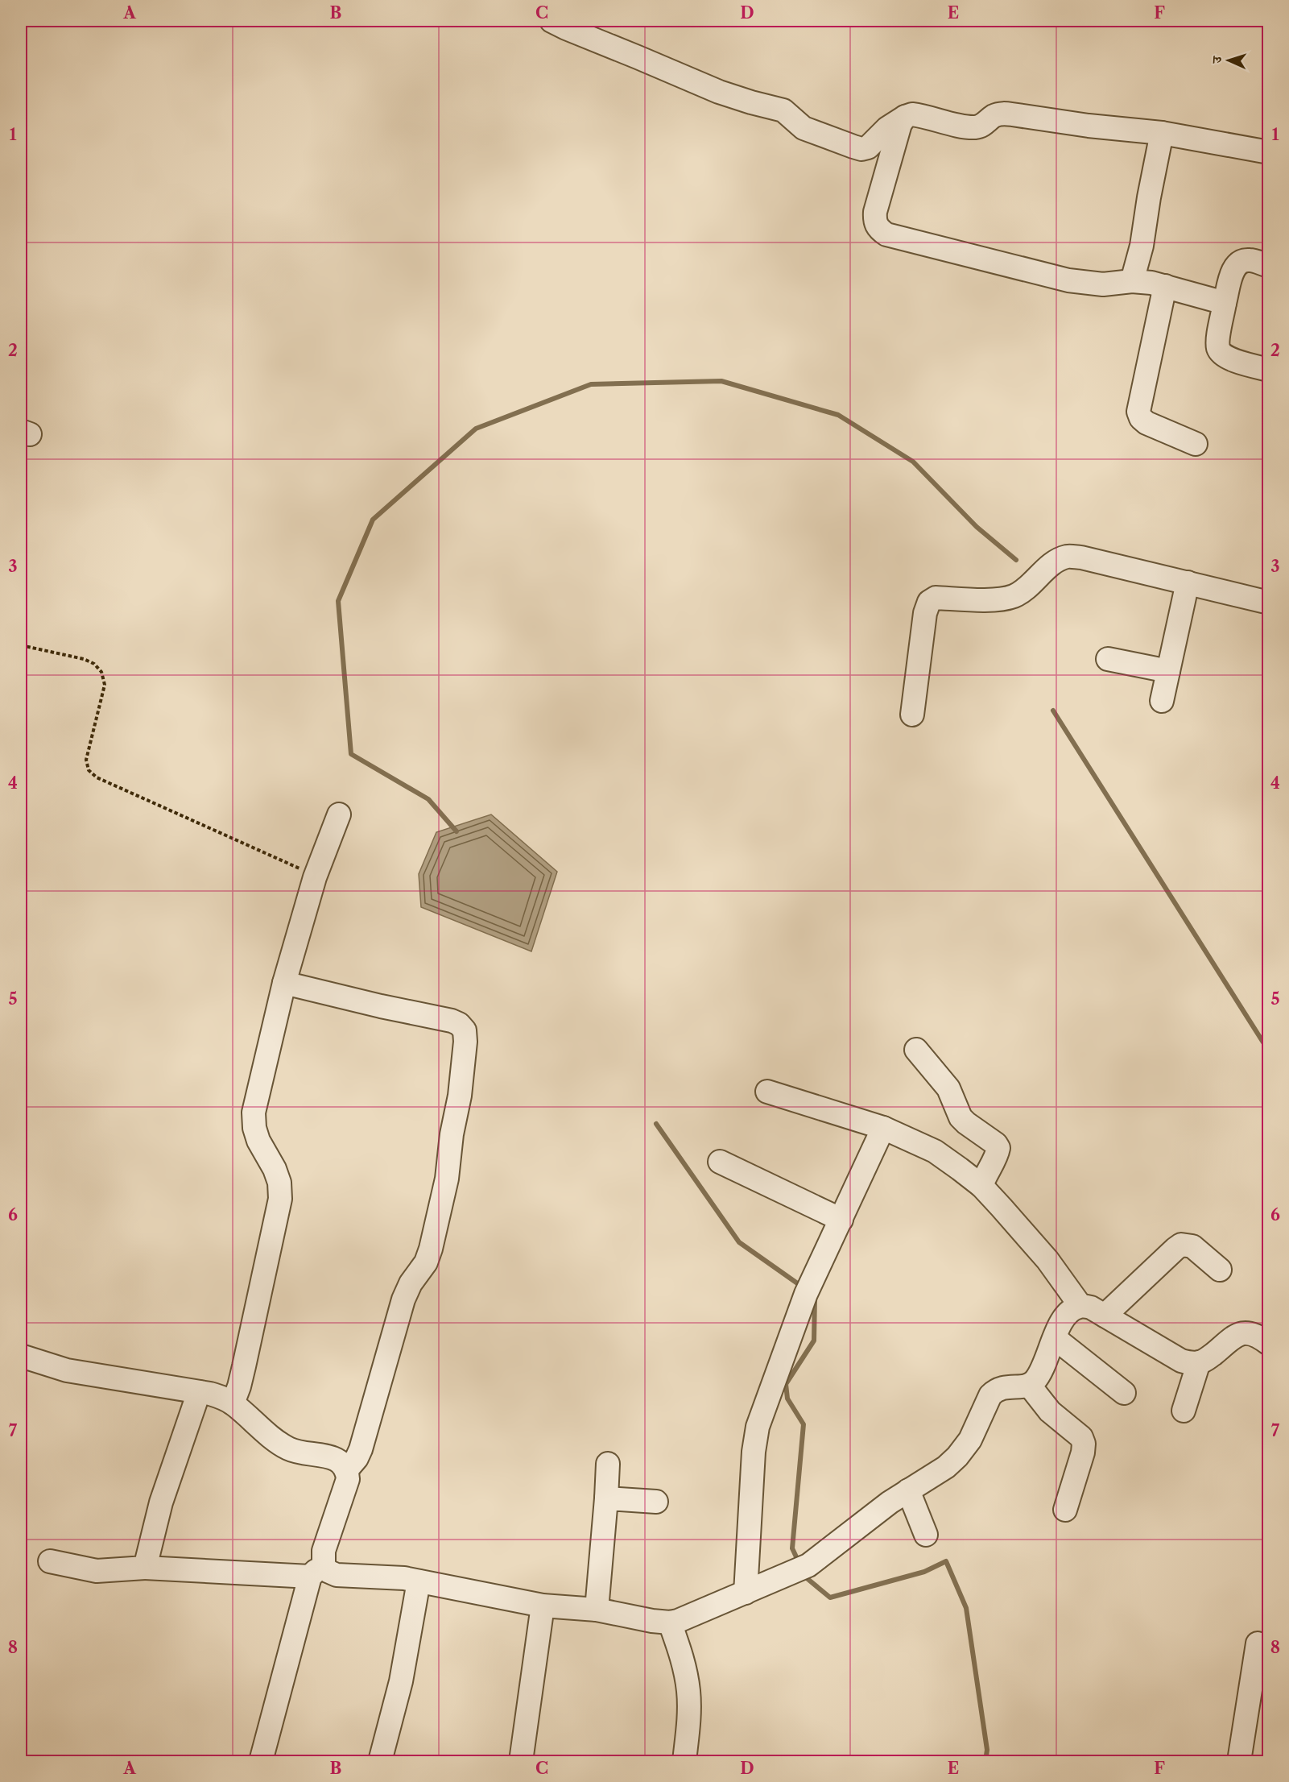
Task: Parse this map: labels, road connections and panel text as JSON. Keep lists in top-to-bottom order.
{
  "north": "left",
  "grid": {
    "columns": [
      "A",
      "B",
      "C",
      "D",
      "E",
      "F"
    ],
    "rows": [
      "1",
      "2",
      "3",
      "4",
      "5",
      "6",
      "7",
      "8"
    ]
  }
}
